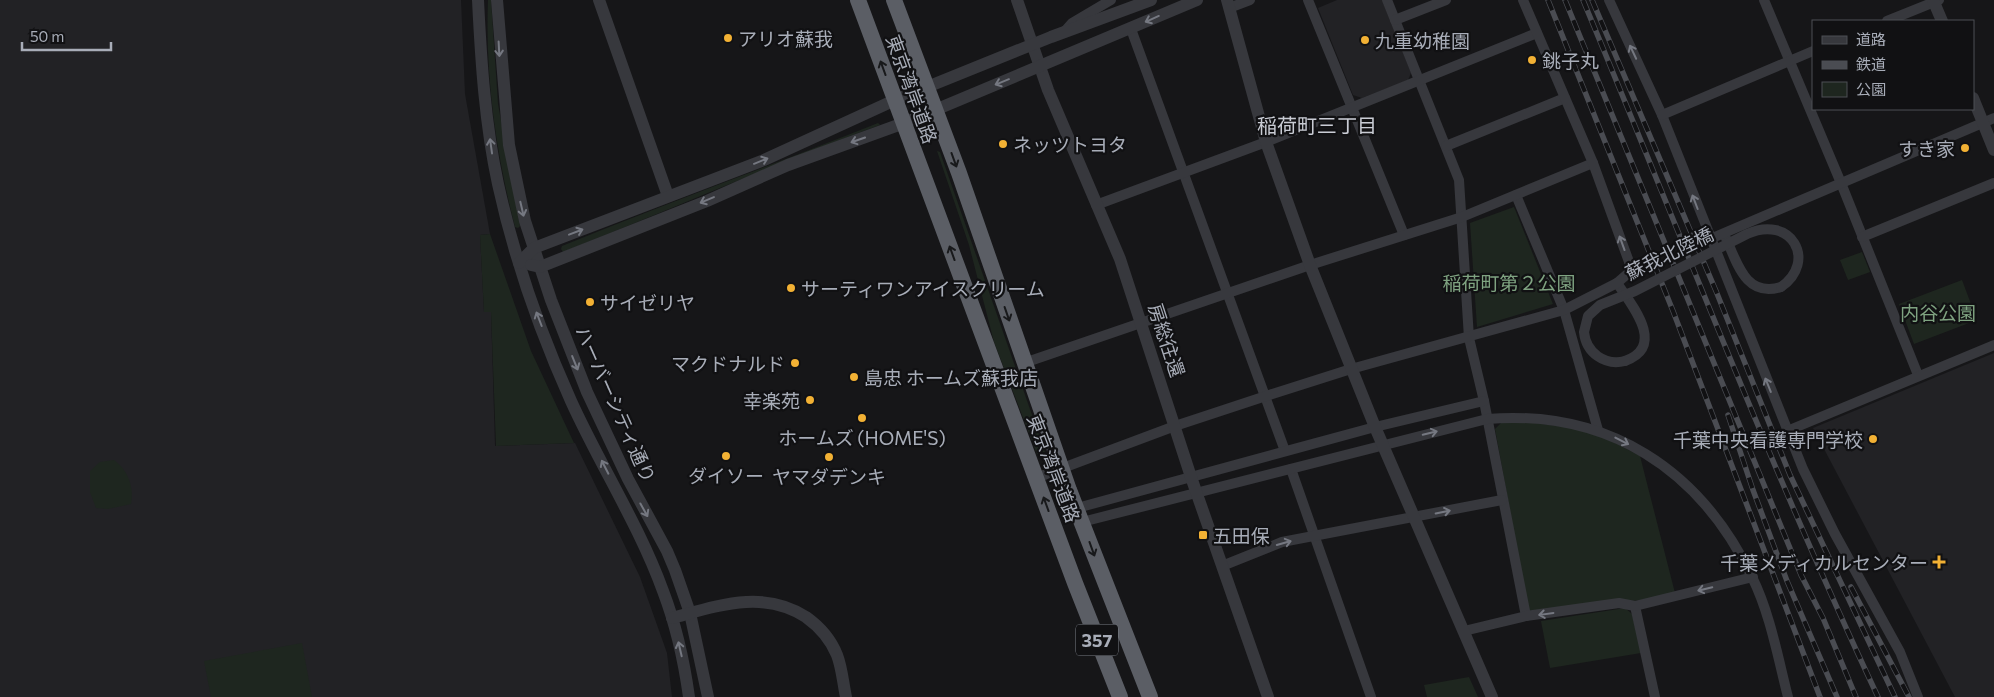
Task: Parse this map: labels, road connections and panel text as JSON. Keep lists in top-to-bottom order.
{
  "streets": {
    "highway": ["東京湾岸道路", "357"],
    "street": ["蘇我北陸橋", "房総往還", "ハーバーシティ通り"]
  },
  "districts": ["稲荷町三丁目"],
  "parks": ["稲荷町第２公園", "内谷公園"],
  "places": {
    "other": [
      "アリオ蘇我",
      "九重幼稚園",
      "銚子丸",
      "ネッツトヨタ",
      "すき家",
      "サーティワンアイスクリーム",
      "サイゼリヤ",
      "マクドナルド",
      "島忠 ホームズ蘇我店",
      "幸楽苑",
      "ホームズ (HOME'S)",
      "千葉中央看護専門学校",
      "ダイソー",
      "ヤマダデンキ"
    ],
    "transit": ["五田保"],
    "health": ["千葉メディカルセンター"]
  },
  "legend": ["道路", "鉄道", "公園"],
  "scale_bar": "50 m"
}
